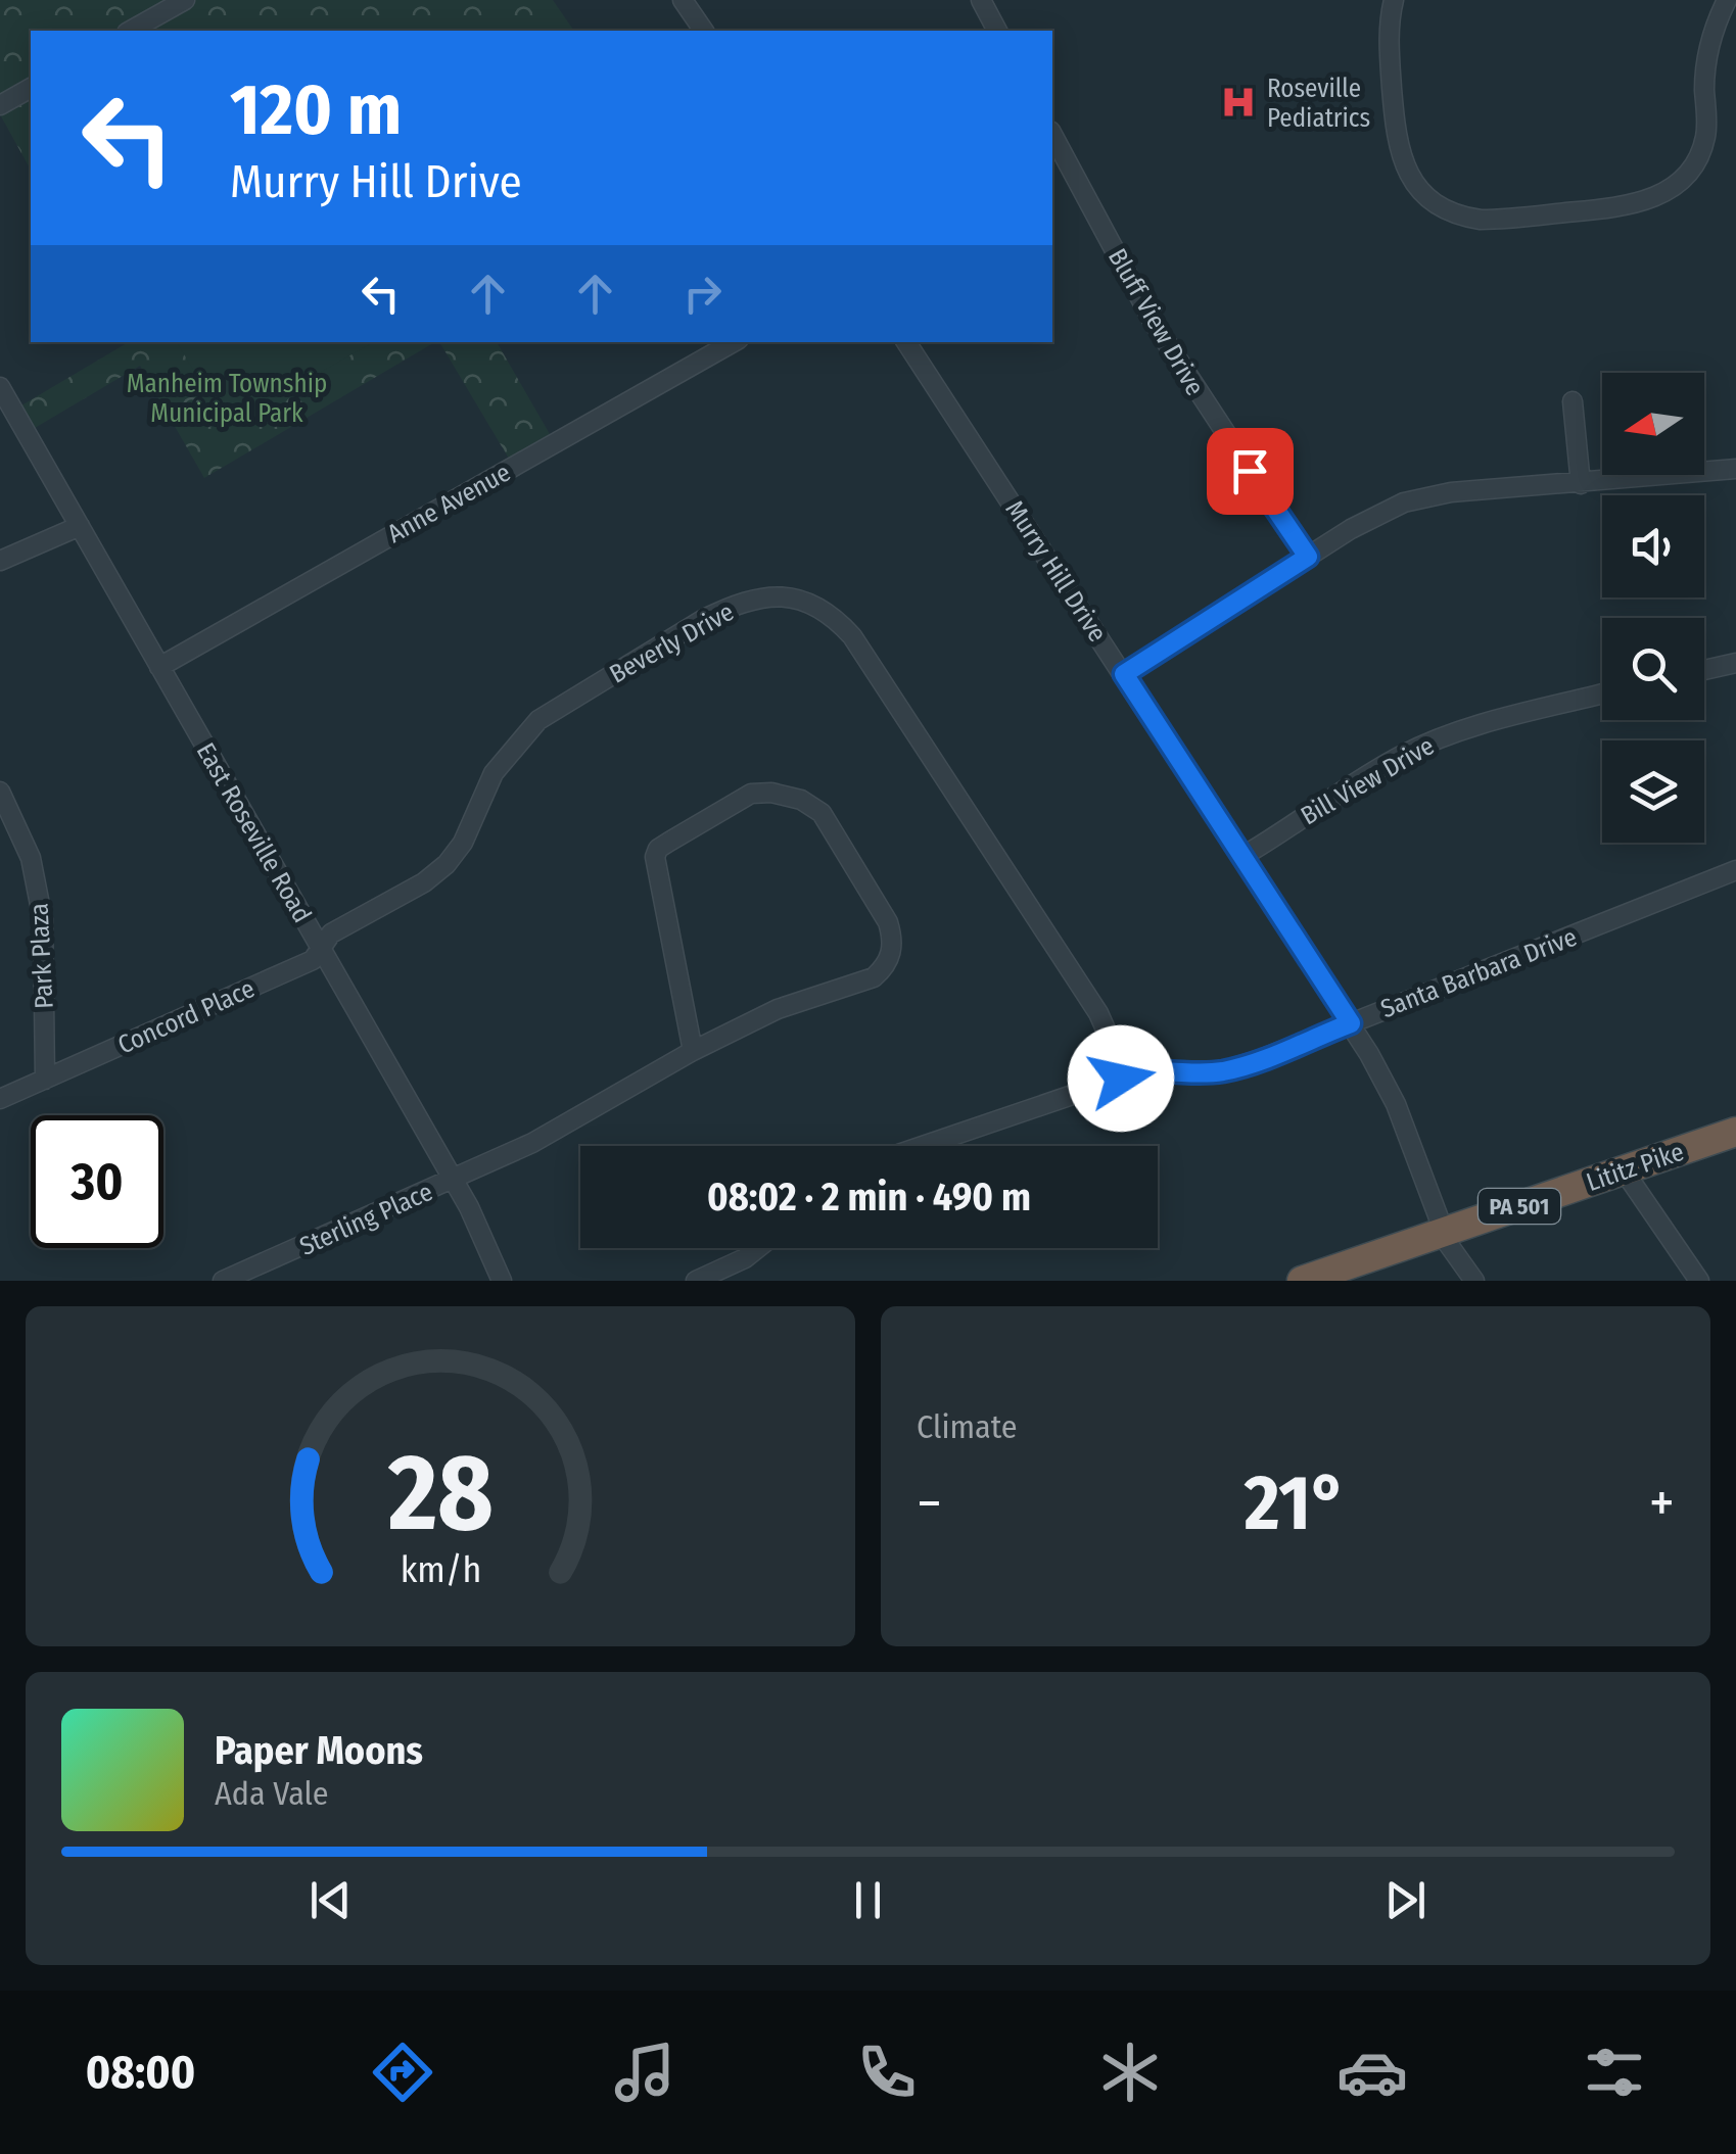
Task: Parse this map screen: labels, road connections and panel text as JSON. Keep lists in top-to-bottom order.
{
  "streets": {
    "highway": ["Lititz Pike", "PA 501"],
    "street": [
      "Bluff View Drive",
      "Anne Avenue",
      "Murry Hill Drive",
      "Beverly Drive",
      "Bill View Drive",
      "East Roseville Road",
      "Park Plaza",
      "Santa Barbara Drive",
      "Concord Place",
      "Sterling Place"
    ]
  },
  "crossings": [
    ["Anne Avenue", "East Roseville Road"],
    ["Murry Hill Drive", "Bill View Drive"],
    ["Murry Hill Drive", "Santa Barbara Drive"],
    ["Murry Hill Drive", "Lititz Pike"],
    ["Beverly Drive", "East Roseville Road"],
    ["Beverly Drive", "Santa Barbara Drive"],
    ["Beverly Drive", "Concord Place"],
    ["East Roseville Road", "Concord Place"],
    ["East Roseville Road", "Sterling Place"],
    ["Park Plaza", "Concord Place"]
  ],
  "parks": ["Manheim Township Municipal Park"],
  "places": {
    "hospital": ["Roseville Pediatrics"]
  },
  "north": "left",
  "page": {
    "turn": ["120 m", "Murry Hill Drive"],
    "limit": "30",
    "trip": "08:02 · 2 min · 490 m",
    "tile": "Climate",
    "heat": ["−", "21°", "+"],
    "song": ["Paper Moons", "Ada Vale"],
    "tabs": "08:00",
    "gauge": ["28", "km/h"]
  }
}
